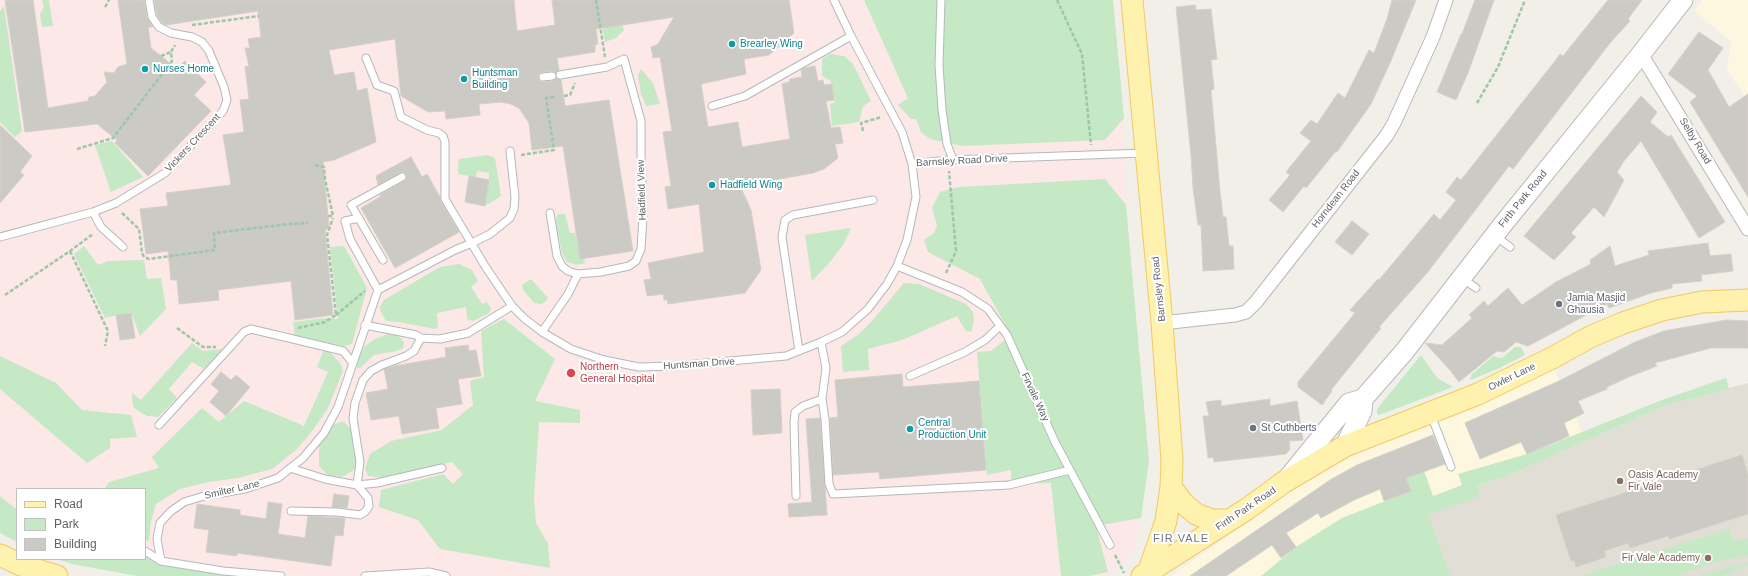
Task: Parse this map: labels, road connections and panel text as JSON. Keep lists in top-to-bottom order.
{
  "streets": {
    "main road": ["Firth Park Road", "Barnsley Road", "Owler Lane"],
    "street": ["Selby Road", "Horndean Road"],
    "lane": [
      "Vickers Crescent",
      "Barnsley Road Drive",
      "Hadfield View",
      "Huntsman Drive",
      "Firvale Way",
      "Smilter Lane"
    ]
  },
  "crossings": [
    ["Selby Road", "Firth Park Road"],
    ["Barnsley Road Drive", "Barnsley Road"],
    ["Barnsley Road Drive", "Huntsman Drive"],
    ["Horndean Road", "Barnsley Road"],
    ["Firth Park Road", "Barnsley Road"],
    ["Firth Park Road", "Owler Lane"],
    ["Huntsman Drive", "Firvale Way"]
  ],
  "districts": ["FIR VALE"],
  "places": [
    "Brearley Wing",
    "Nurses Home",
    "Huntsman Building",
    "Hadfield Wing",
    "Jamia Masjid Ghausia",
    "Northern General Hospital",
    "St Cuthberts",
    "Central Production Unit",
    "Oasis Academy Fir Vale",
    "Fir Vale Academy"
  ],
  "legend": ["Road", "Park", "Building"]
}
